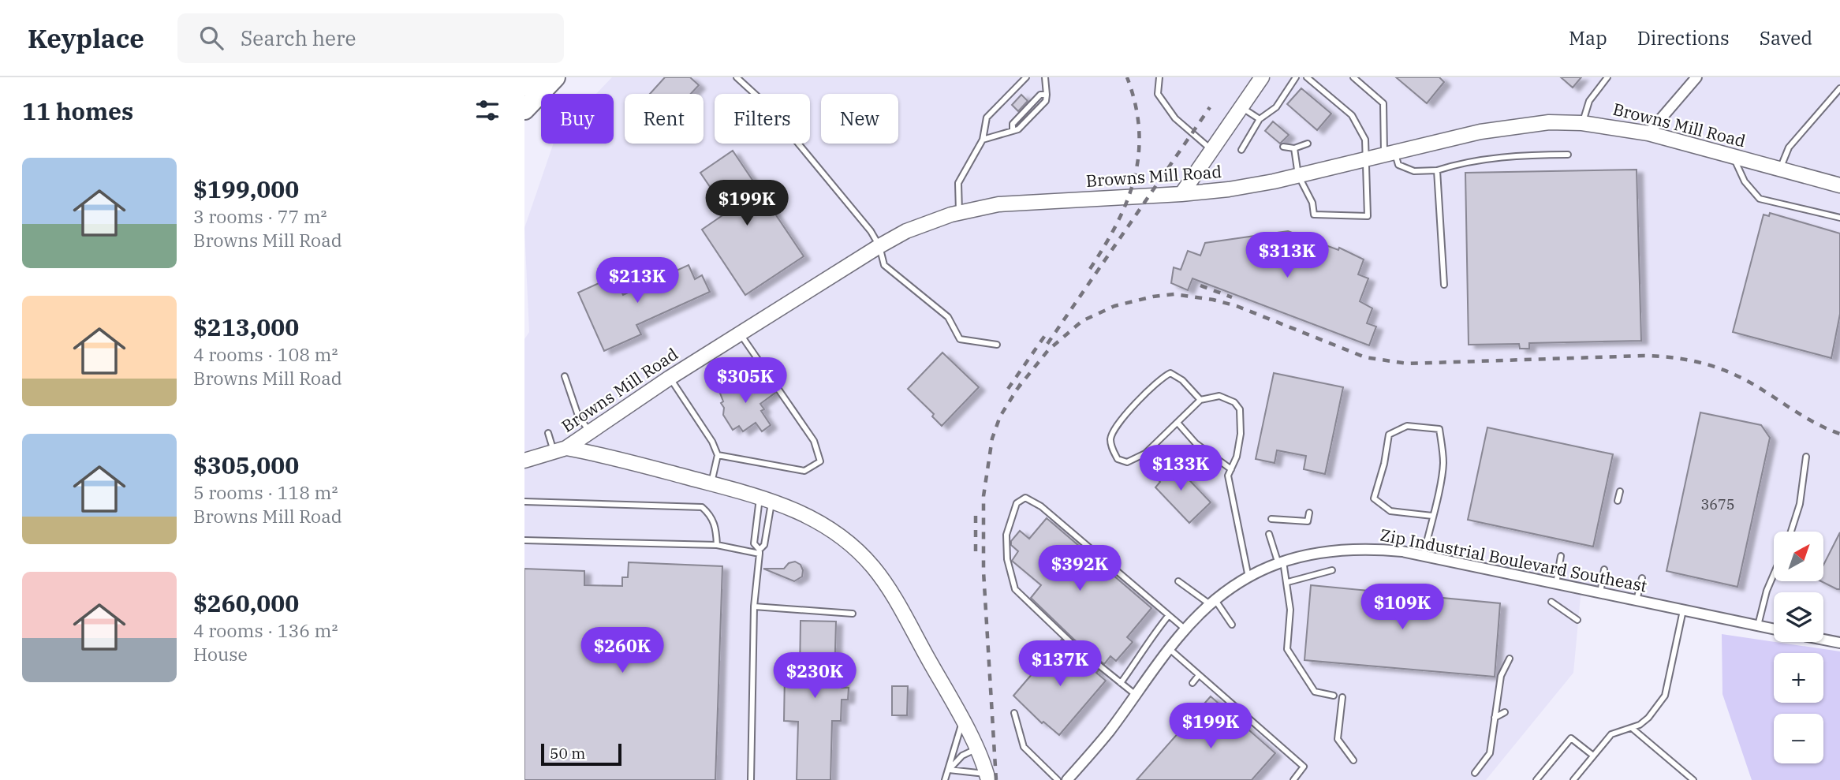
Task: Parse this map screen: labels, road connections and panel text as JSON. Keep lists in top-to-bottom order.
{
  "streets": {
    "street": ["Browns Mill Road", "Zip Industrial Boulevard Southeast"]
  },
  "house_numbers": ["3675"],
  "scale_bar": "50 m",
  "north": "top right",
  "page": {
    "header": "Keyplace",
    "search": "Search here",
    "nav": ["Map", "Directions", "Saved"],
    "heading": "11 homes",
    "chip": [
      "Buy",
      "Rent",
      "Filters",
      "New"
    ],
    "list": [
      {
        "name": "$199,000",
        "note": "3 rooms · 77 m² · Browns Mill Road"
      },
      {
        "name": "$213,000",
        "note": "4 rooms · 108 m² · Browns Mill Road"
      },
      {
        "name": "$305,000",
        "note": "5 rooms · 118 m² · Browns Mill Road"
      },
      {
        "name": "$260,000",
        "note": "4 rooms · 136 m² · House"
      }
    ],
    "price": [
      "$199K",
      "$313K",
      "$213K",
      "$305K",
      "$133K",
      "$392K",
      "$109K",
      "$260K",
      "$137K",
      "$230K",
      "$199K"
    ],
    "map_buttons": ["+", "−"],
    "scale": "50 m"
  }
}
